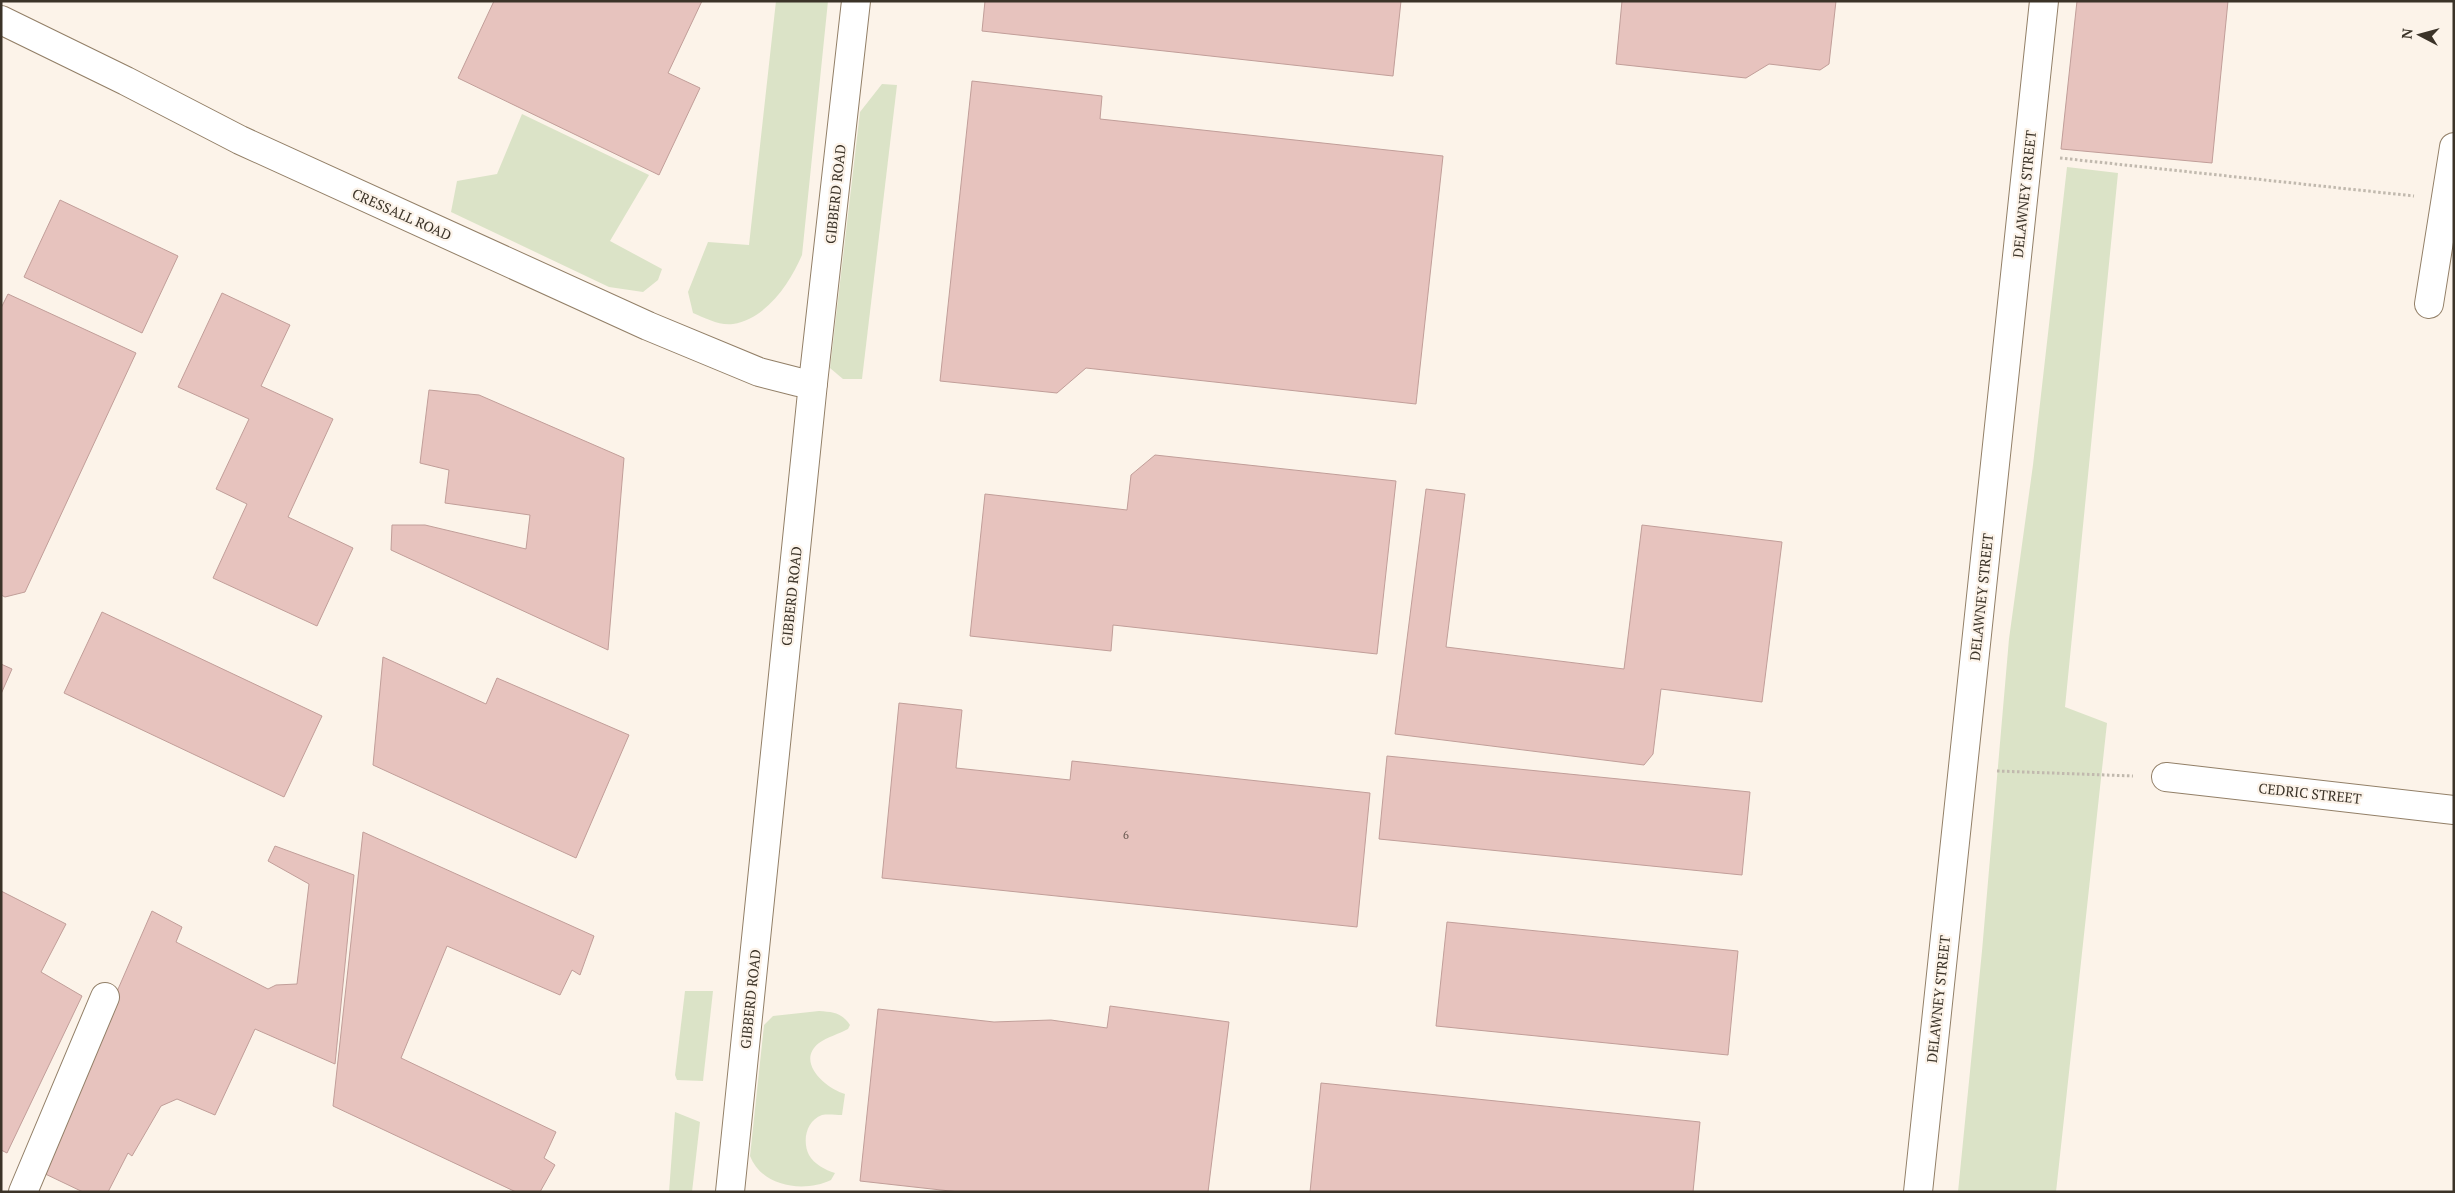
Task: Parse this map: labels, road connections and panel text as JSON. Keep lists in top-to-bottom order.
{
  "streets": {
    "street": [
      "GIBBERD ROAD",
      "DELAWNEY STREET",
      "CRESSALL ROAD",
      "CEDRIC STREET"
    ]
  },
  "crossings": [
    ["GIBBERD ROAD", "CRESSALL ROAD"]
  ],
  "house_numbers": ["6"],
  "north": "left"
}
